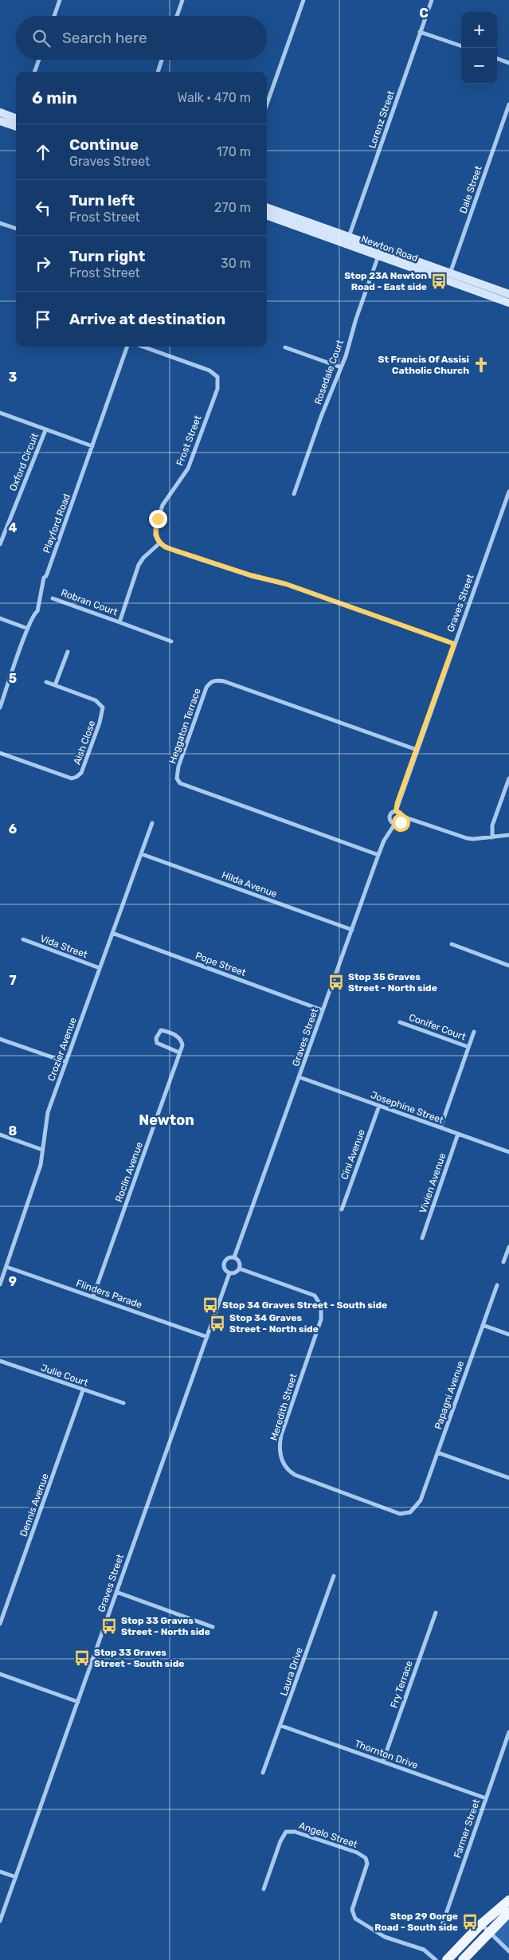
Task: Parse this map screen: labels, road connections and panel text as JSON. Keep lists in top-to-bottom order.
{
  "streets": {
    "main road": ["Newton Road"],
    "street": [
      "Lorenz Street",
      "Dale Street",
      "Rosedale Court",
      "Frost Street",
      "Oxford Circuit",
      "Playford Road",
      "Robran Court",
      "Graves Street",
      "Heggaton Terrace",
      "Aish Close",
      "Hilda Avenue",
      "Vida Street",
      "Pope Street",
      "Conifer Court",
      "Crozier Avenue",
      "Josephine Street",
      "Cini Avenue",
      "Roclin Avenue",
      "Vivien Avenue",
      "Flinders Parade",
      "Julie Court",
      "Papagni Avenue",
      "Meredith Street",
      "Dennis Avenue",
      "Laura Drive",
      "Fry Terrace",
      "Thornton Drive",
      "Farmer Street",
      "Angelo Street"
    ]
  },
  "crossings": [
    ["Lorenz Street", "Newton Road"],
    ["Dale Street", "Newton Road"],
    ["Newton Road", "Rosedale Court"],
    ["Frost Street", "Robran Court"],
    ["Oxford Circuit", "Playford Road"],
    ["Graves Street", "Heggaton Terrace"],
    ["Graves Street", "Hilda Avenue"],
    ["Graves Street", "Pope Street"],
    ["Graves Street", "Josephine Street"],
    ["Graves Street", "Flinders Parade"],
    ["Graves Street", "Meredith Street"],
    ["Hilda Avenue", "Crozier Avenue"],
    ["Vida Street", "Crozier Avenue"],
    ["Pope Street", "Crozier Avenue"],
    ["Conifer Court", "Josephine Street"],
    ["Crozier Avenue", "Flinders Parade"],
    ["Josephine Street", "Cini Avenue"],
    ["Josephine Street", "Vivien Avenue"],
    ["Roclin Avenue", "Flinders Parade"],
    ["Julie Court", "Dennis Avenue"],
    ["Papagni Avenue", "Meredith Street"],
    ["Laura Drive", "Thornton Drive"],
    ["Fry Terrace", "Thornton Drive"],
    ["Thornton Drive", "Farmer Street"]
  ],
  "districts": ["Newton"],
  "places": {
    "bus stop": [
      "Stop 23A Newton Road - East side",
      "Stop 35 Graves Street - North side",
      "Stop 34 Graves Street - South side",
      "Stop 34 Graves Street - North side",
      "Stop 33 Graves Street - North side",
      "Stop 33 Graves Street - South side",
      "Stop 29 Gorge Road - South side"
    ],
    "church": ["St Francis Of Assisi Catholic Church"]
  },
  "page": {
    "map_buttons": ["+", "−"],
    "search": "Search here",
    "heading": ["6 min", "Walk · 470 m"],
    "list": [
      ["Continue", "Graves Street", "170 m"],
      ["Turn left", "Frost Street", "270 m"],
      ["Turn right", "Frost Street", "30 m"],
      "Arrive at destination"
    ]
  },
  "grid": {
    "columns": ["C"],
    "rows": [
      "3",
      "4",
      "5",
      "6",
      "7",
      "8",
      "9"
    ]
  }
}
